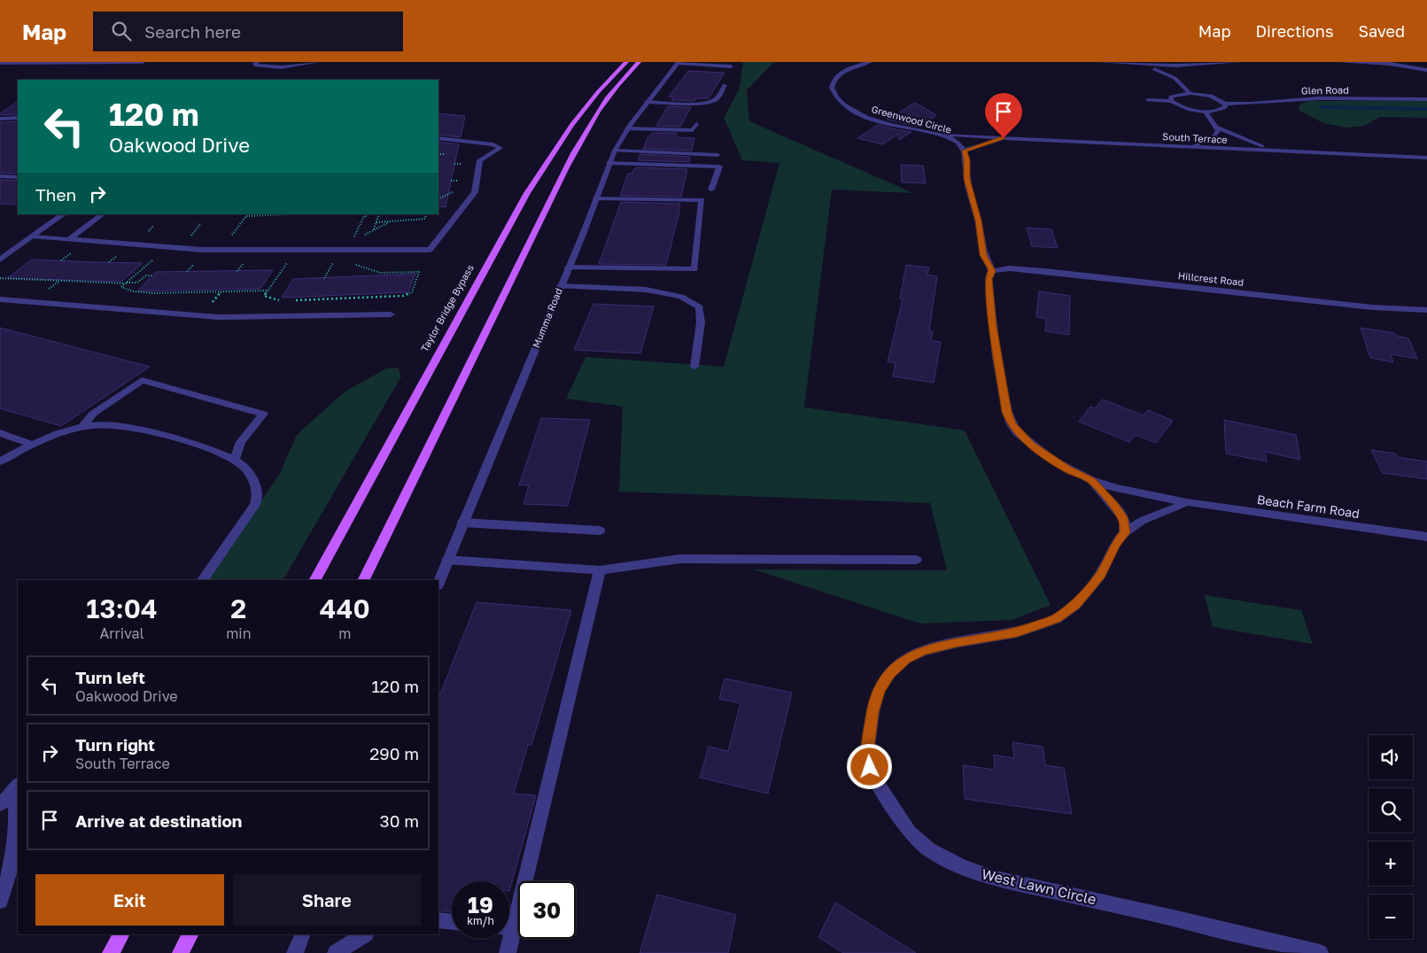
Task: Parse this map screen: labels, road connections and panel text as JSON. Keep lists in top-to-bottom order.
{
  "streets": {
    "main road": ["Taylor Bridge Bypass"],
    "street": [
      "Glen Road",
      "Greenwood Circle",
      "South Terrace",
      "Hillcrest Road",
      "Mumma Road",
      "Beach Farm Road",
      "West Lawn Circle"
    ]
  },
  "crossings": [
    ["Greenwood Circle", "South Terrace"]
  ],
  "page": {
    "header": "Map",
    "search": "Search here",
    "nav": ["Map", "Directions", "Saved"],
    "turn": ["120 m", "Oakwood Drive"],
    "then": "Then",
    "eta": [
      "13:04",
      "Arrival",
      "2",
      "min",
      "440",
      "m"
    ],
    "list": [
      {
        "name": "Turn left",
        "note": "Oakwood Drive",
        "value": "120 m"
      },
      {
        "name": "Turn right",
        "note": "South Terrace",
        "value": "290 m"
      },
      {
        "name": "Arrive at destination",
        "value": "30 m"
      }
    ],
    "map_buttons": ["+", "−"],
    "buttons": ["Exit", "Share"],
    "speed": "19 km/h",
    "limit": "30"
  }
}
